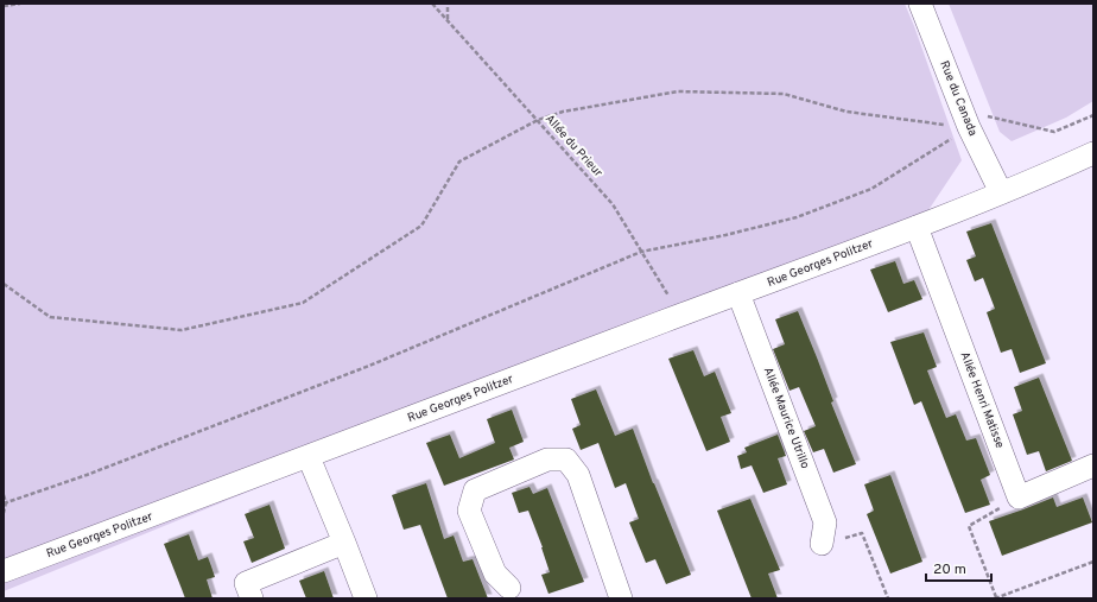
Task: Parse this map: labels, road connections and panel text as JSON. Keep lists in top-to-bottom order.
{
  "streets": {
    "street": [
      "Rue du Canada",
      "Rue Georges Politzer",
      "Allée Henri Matisse",
      "Allée Maurice Utrillo"
    ],
    "path": ["Allée du Prieur"]
  },
  "crossings": [
    ["Rue du Canada", "Rue Georges Politzer"],
    ["Allée du Prieur", "Rue Georges Politzer"],
    ["Rue Georges Politzer", "Allée Henri Matisse"],
    ["Rue Georges Politzer", "Allée Maurice Utrillo"]
  ],
  "scale_bar": "20 m"
}
